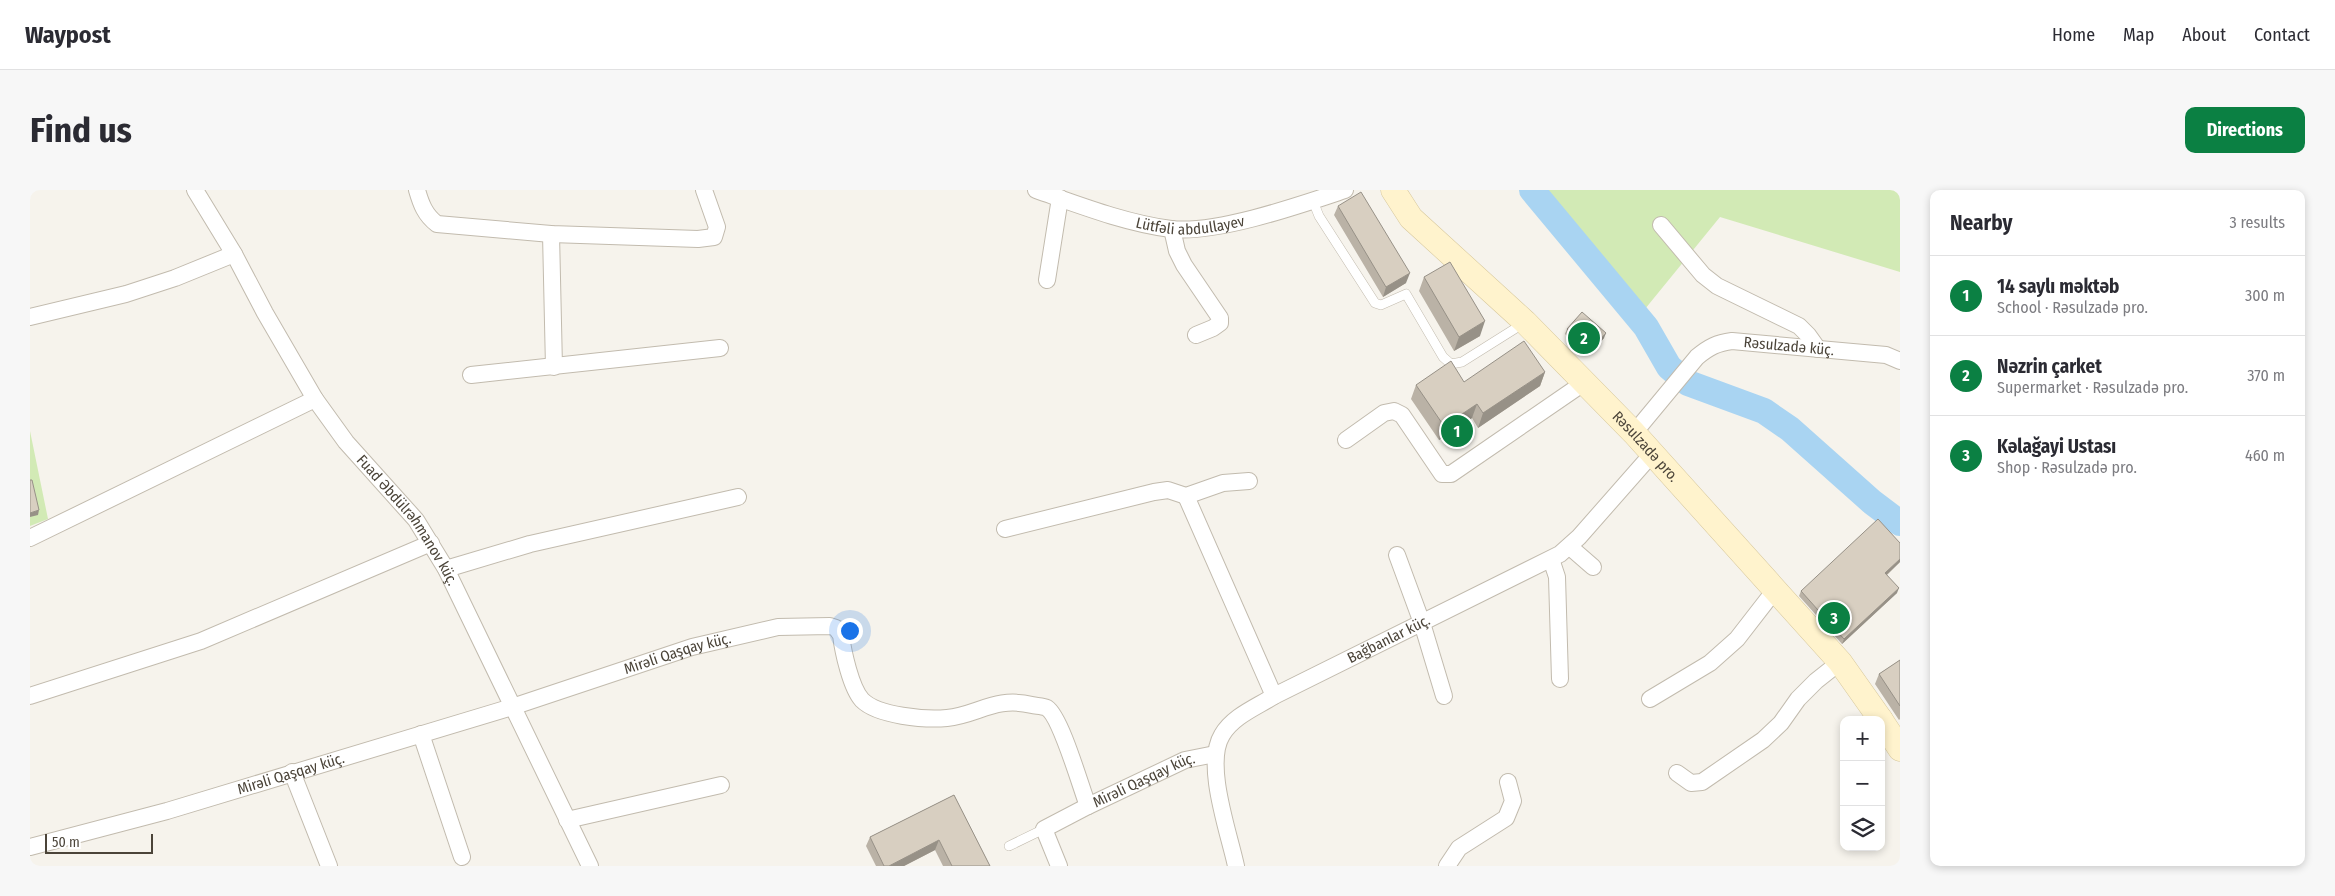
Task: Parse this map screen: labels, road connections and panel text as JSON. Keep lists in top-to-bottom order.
{
  "streets": {
    "street": [
      "Lütfəli abdullayev",
      "Rəsulzadə küç.",
      "Rəsulzadə pro.",
      "Fuad Əbdülrəhmanov küç.",
      "Bağbanlar küç.",
      "Mirəli Qaşqay küç."
    ]
  },
  "crossings": [
    ["Rəsulzadə küç.", "Rəsulzadə pro."],
    ["Rəsulzadə pro.", "Bağbanlar küç."],
    ["Fuad Əbdülrəhmanov küç.", "Mirəli Qaşqay küç."],
    ["Bağbanlar küç.", "Mirəli Qaşqay küç."]
  ],
  "scale_bar": "50 m",
  "page": {
    "header": "Waypost",
    "nav": [
      "Home",
      "Map",
      "About",
      "Contact"
    ],
    "buttons": "Directions",
    "title": "Find us",
    "heading": ["Nearby", "3 results"],
    "list": [
      {
        "mark": "1",
        "name": "14 saylı məktəb",
        "note": "School · Rəsulzadə pro.",
        "value": "300 m"
      },
      {
        "mark": "2",
        "name": "Nəzrin çarket",
        "note": "Supermarket · Rəsulzadə pro.",
        "value": "370 m"
      },
      {
        "mark": "3",
        "name": "Kəlağayi Ustası",
        "note": "Shop · Rəsulzadə pro.",
        "value": "460 m"
      }
    ],
    "pins": ["2", "1", "3"],
    "map_buttons": ["+", "−"],
    "scale": "50 m"
  }
}
